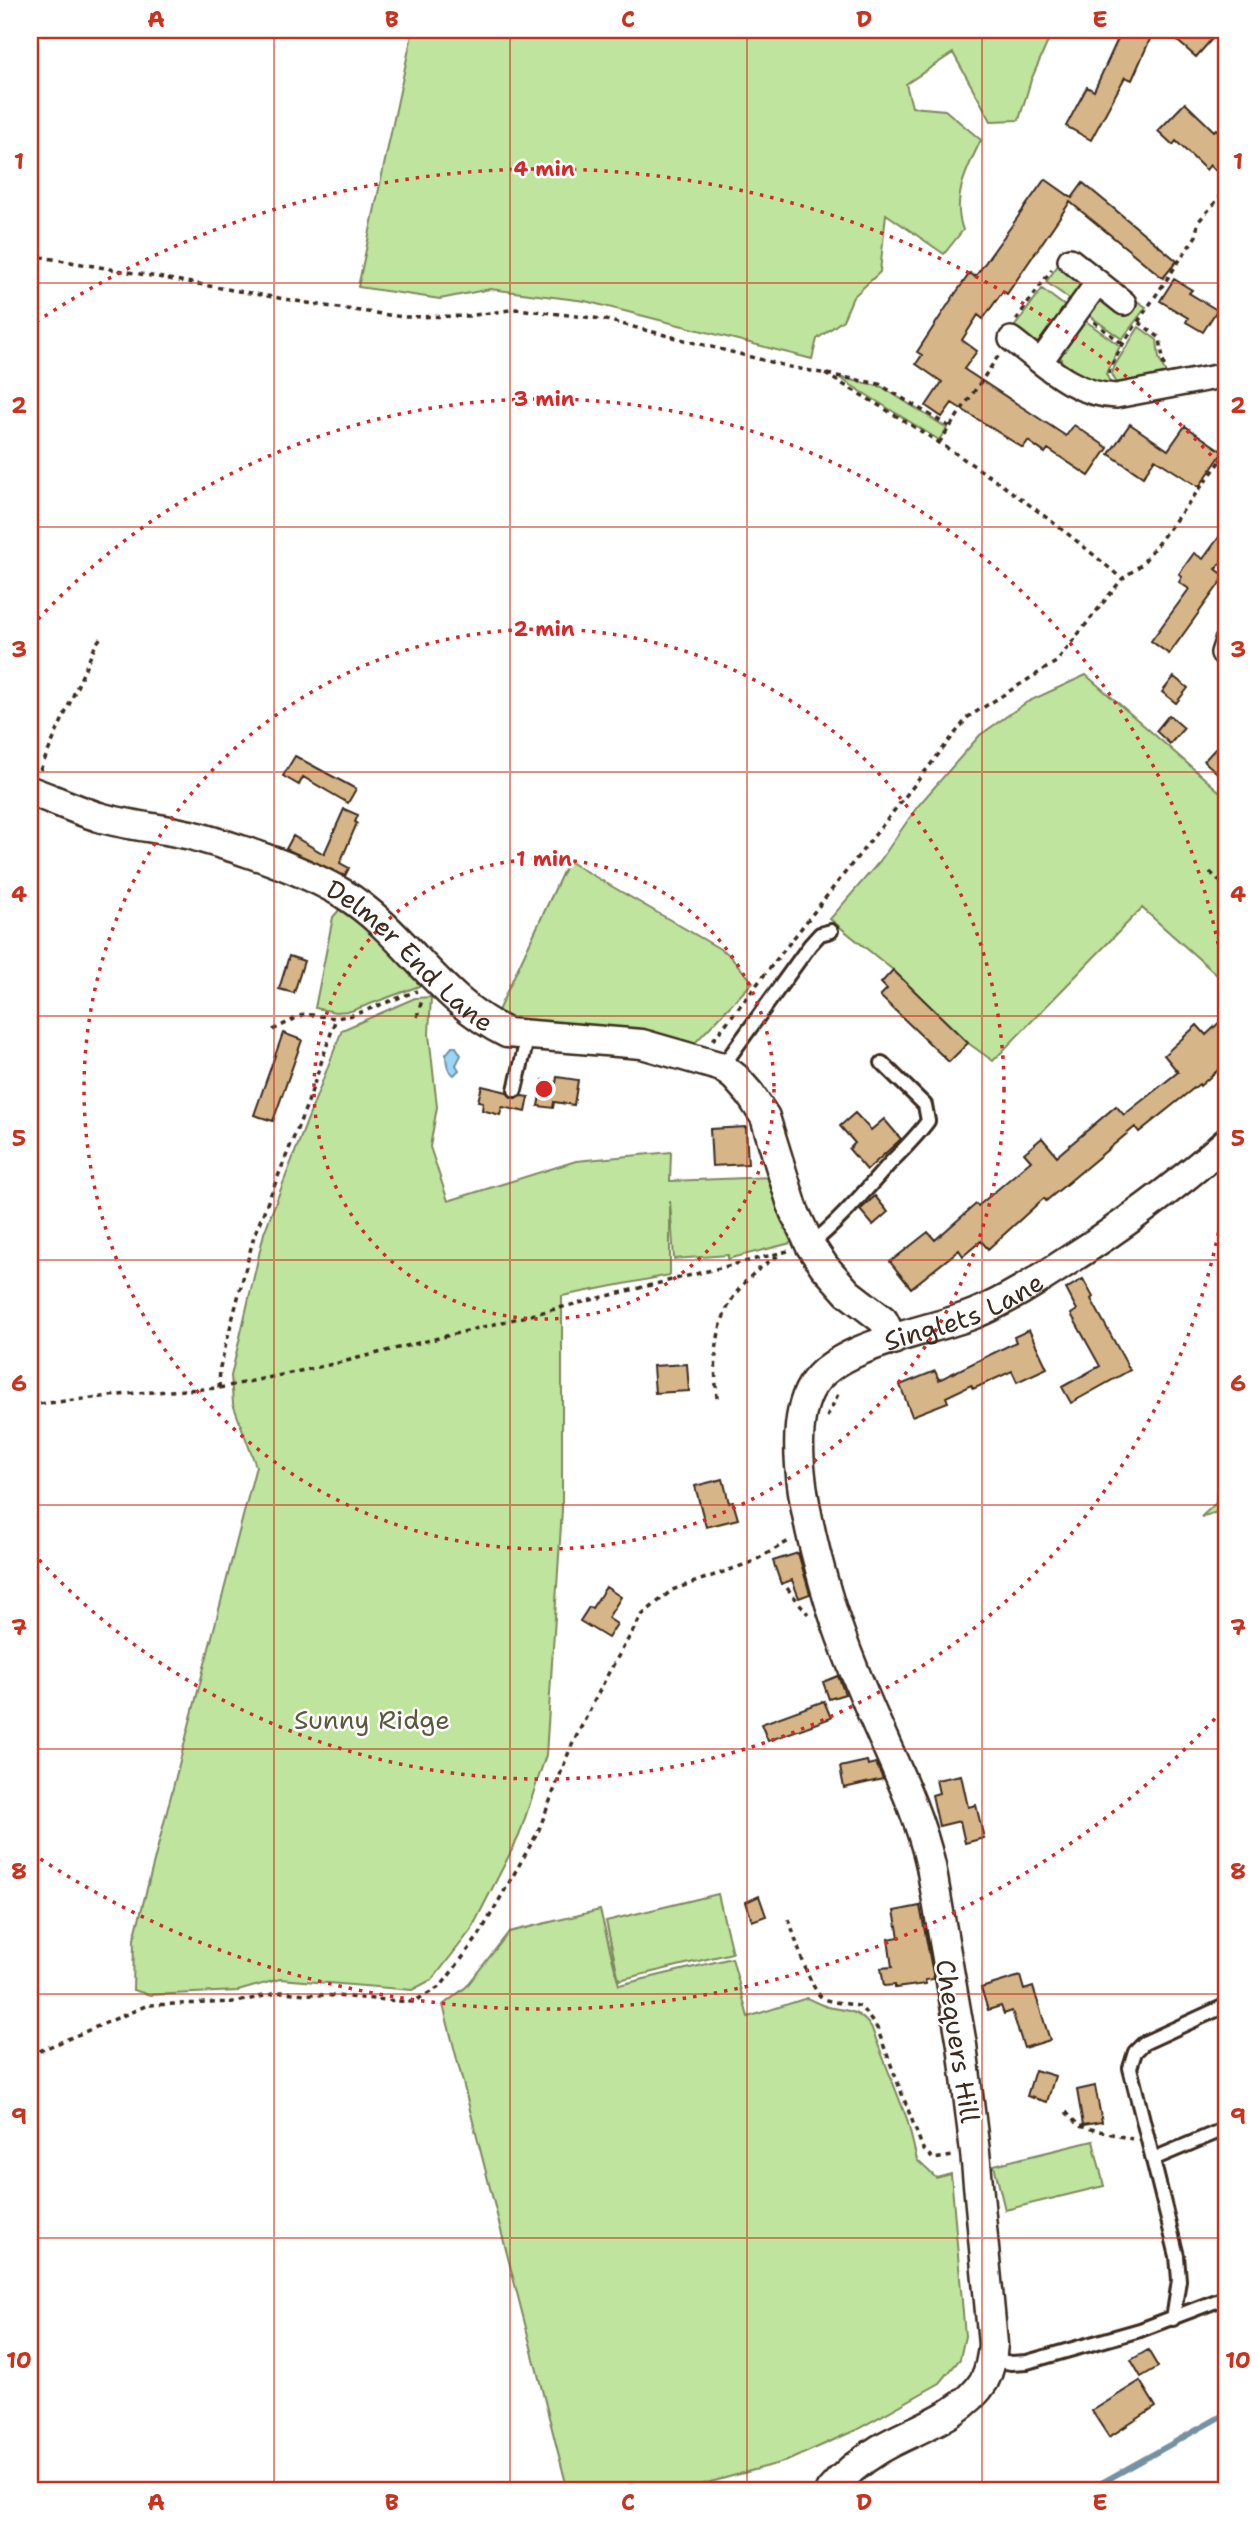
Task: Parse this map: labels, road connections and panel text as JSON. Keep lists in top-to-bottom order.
{
  "streets": {
    "street": ["Delmer End Lane", "Singlets Lane", "Chequers Hill"]
  },
  "crossings": [
    ["Delmer End Lane", "Singlets Lane"],
    ["Singlets Lane", "Chequers Hill"]
  ],
  "parks": ["Sunny Ridge"],
  "grid": {
    "columns": [
      "A",
      "B",
      "C",
      "D",
      "E"
    ],
    "rows": [
      "1",
      "2",
      "3",
      "4",
      "5",
      "6",
      "7",
      "8",
      "9",
      "10"
    ]
  },
  "rings": [
    "4 min",
    "3 min",
    "2 min",
    "1 min"
  ]
}
